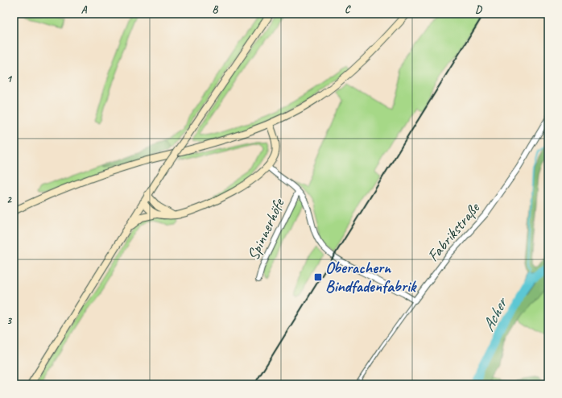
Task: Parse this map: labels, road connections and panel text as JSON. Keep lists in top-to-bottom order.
{
  "streets": {
    "street": ["Spinnerhöfe", "Fabrikstraße"]
  },
  "water": ["Acher"],
  "places": {
    "transit": ["Oberachern Bindfadenfabrik"]
  },
  "grid": {
    "columns": [
      "A",
      "B",
      "C",
      "D"
    ],
    "rows": ["1", "2", "3"]
  }
}
